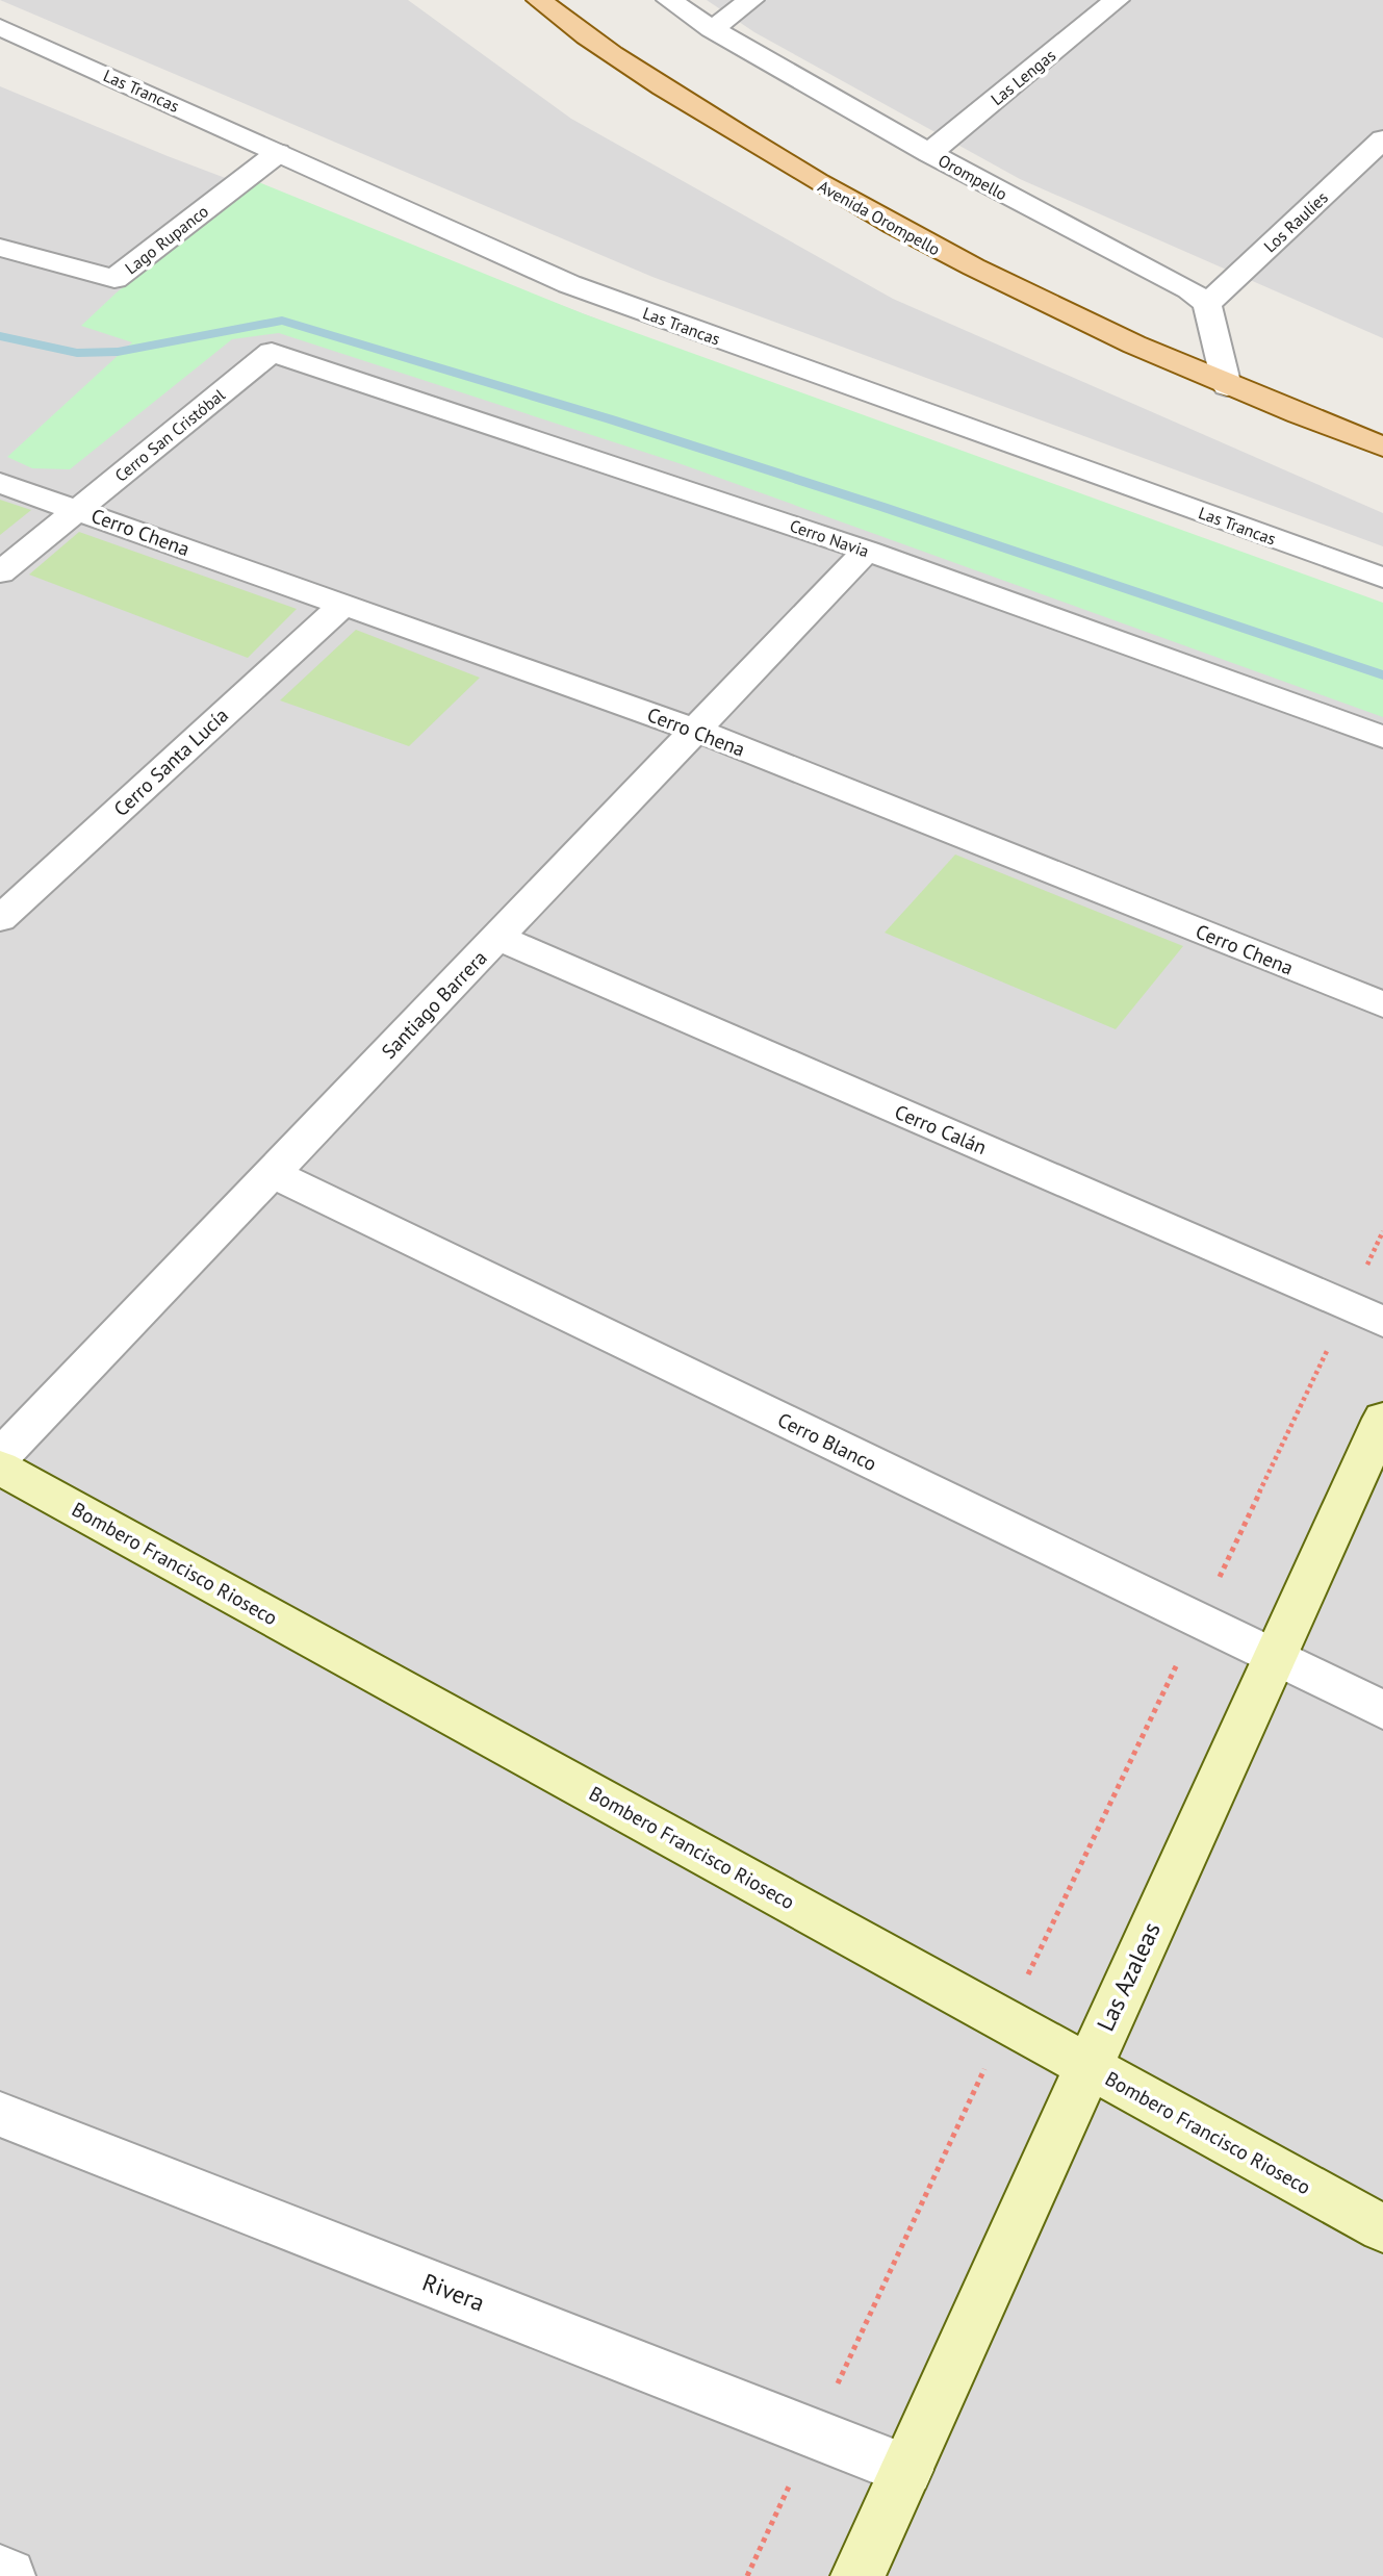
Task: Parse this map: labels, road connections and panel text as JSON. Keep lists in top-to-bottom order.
{
  "streets": {
    "main road": ["Avenida Orompello", "Bombero Francisco Rioseco", "Las Azaleas"],
    "street": [
      "Las Lengas",
      "Las Trancas",
      "Orompello",
      "Los Raulíes",
      "Lago Rupanco",
      "Cerro San Cristóbal",
      "Cerro Chena",
      "Cerro Navia",
      "Cerro Santa Lucía",
      "Santiago Barrera",
      "Cerro Calán",
      "Cerro Blanco",
      "Rivera"
    ]
  },
  "crossings": [
    ["Las Lengas", "Orompello"],
    ["Las Trancas", "Lago Rupanco"],
    ["Orompello", "Los Raulíes"],
    ["Cerro San Cristóbal", "Cerro Chena"],
    ["Cerro San Cristóbal", "Cerro Navia"],
    ["Cerro Chena", "Cerro Santa Lucía"],
    ["Cerro Chena", "Santiago Barrera"],
    ["Cerro Navia", "Santiago Barrera"],
    ["Santiago Barrera", "Cerro Calán"],
    ["Santiago Barrera", "Cerro Blanco"],
    ["Cerro Blanco", "Las Azaleas"],
    ["Bombero Francisco Rioseco", "Las Azaleas"],
    ["Las Azaleas", "Rivera"]
  ]
}
